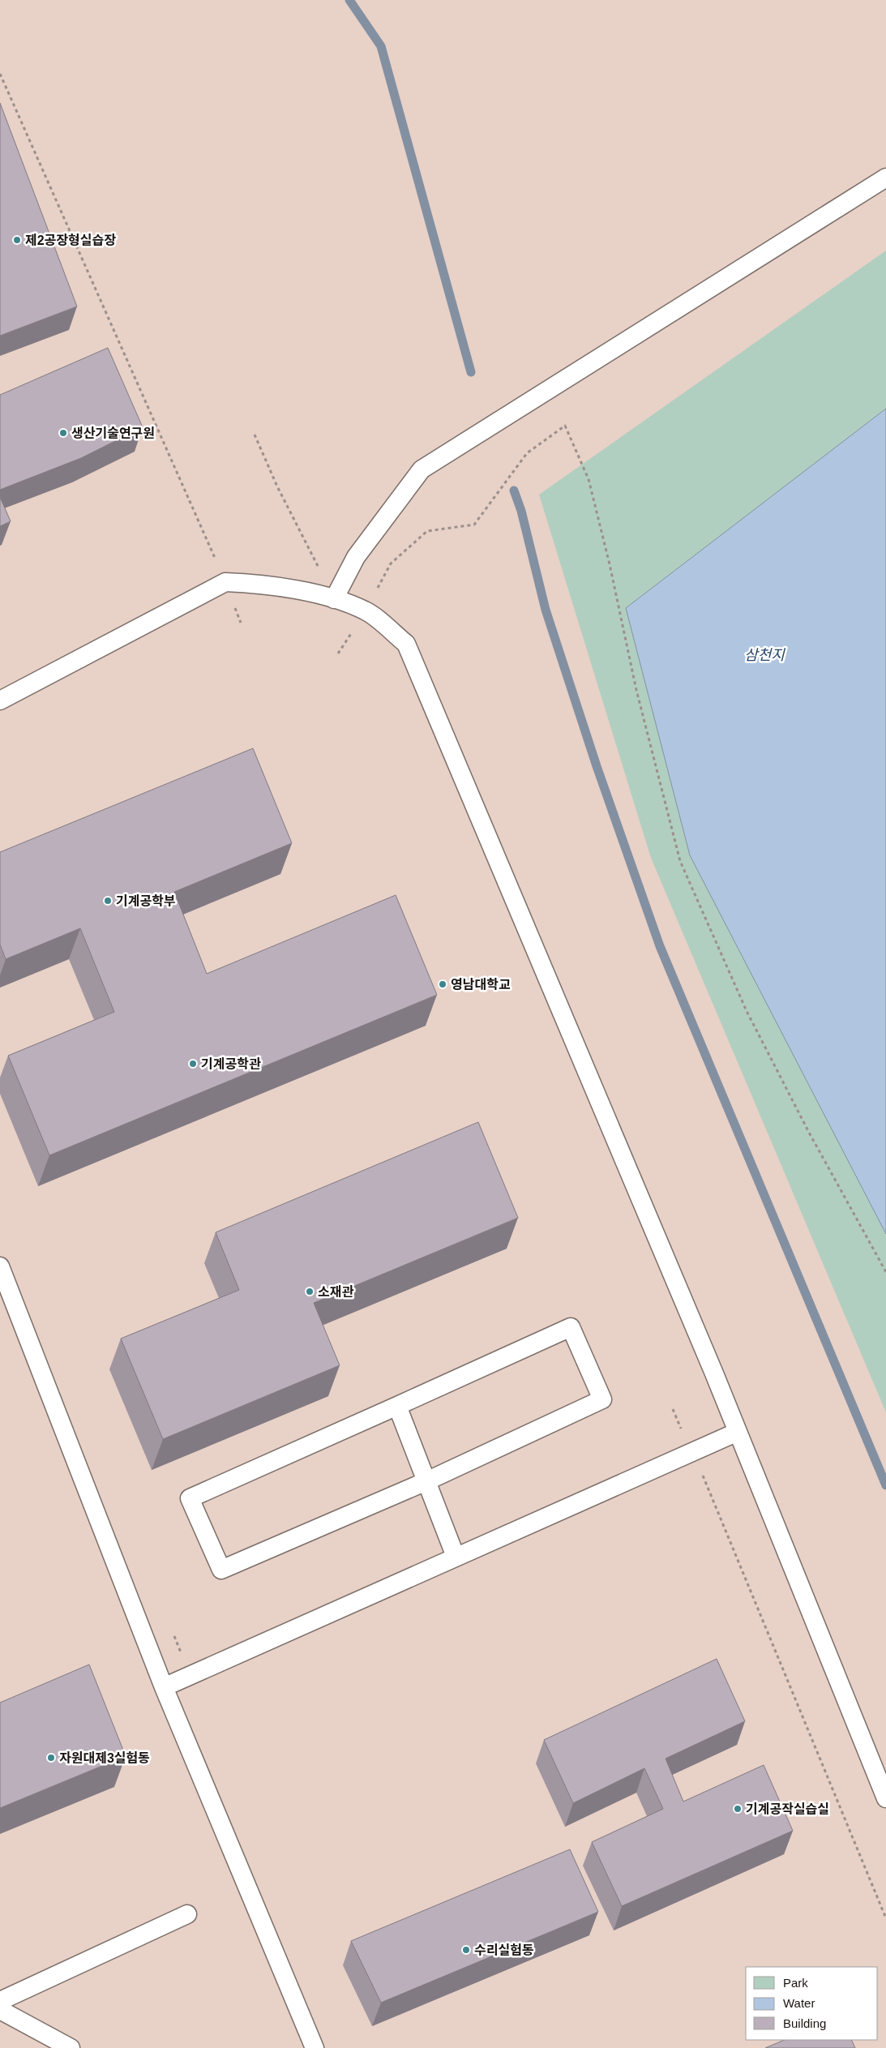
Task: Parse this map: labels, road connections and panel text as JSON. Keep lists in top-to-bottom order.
{
  "water": ["삼천지"],
  "places": [
    "제2공장형실습장",
    "생산기술연구원",
    "기계공학부",
    "영남대학교",
    "기계공학관",
    "소재관",
    "자원대제3실험동",
    "기계공작실습실",
    "수리실험동"
  ],
  "legend": ["Park", "Water", "Building"]
}
